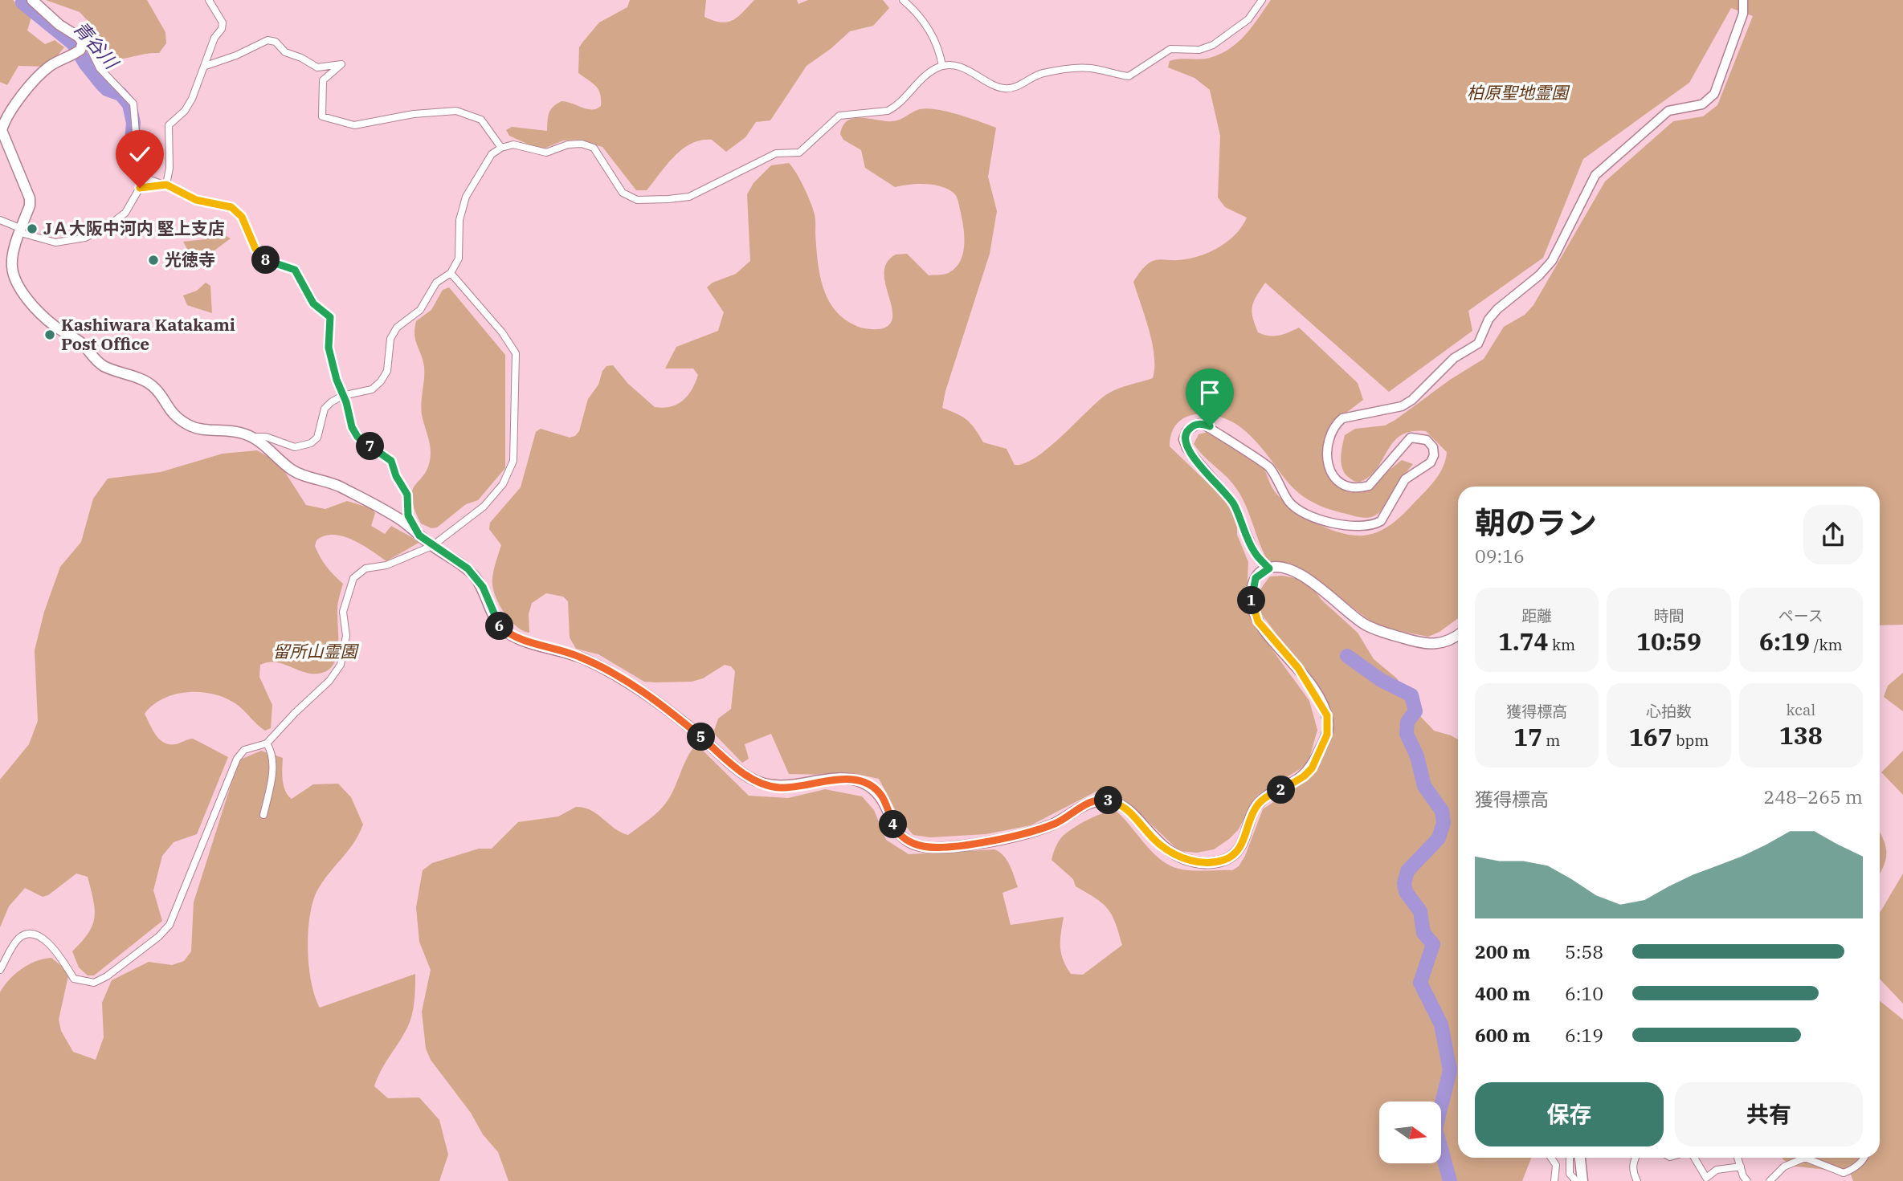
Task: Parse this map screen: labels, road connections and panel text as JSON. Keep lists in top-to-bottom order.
{
  "water": ["青谷川"],
  "parks": ["柏原聖地霊園", "留所山霊園"],
  "places": ["JＡ大阪中河内 堅上支店", "光徳寺", "Kashiwara Katakami Post Office"],
  "north": "right",
  "page": {
    "pins": [
      "8",
      "7",
      "1",
      "6",
      "5",
      "2",
      "3",
      "4"
    ],
    "heading": ["朝のラン", "09:16"],
    "stats": [
      ["距離", "1.74 km"],
      ["時間", "10:59"],
      ["ペース", "6:19 /km"],
      ["獲得標高", "17 m"],
      ["心拍数", "167 bpm"],
      ["kcal", "138"]
    ],
    "chart": ["獲得標高", "248–265 m"],
    "list": [
      {
        "name": "200 m",
        "note": "5:58"
      },
      {
        "name": "400 m",
        "note": "6:10"
      },
      {
        "name": "600 m",
        "note": "6:19"
      }
    ],
    "buttons": ["保存", "共有"]
  }
}
